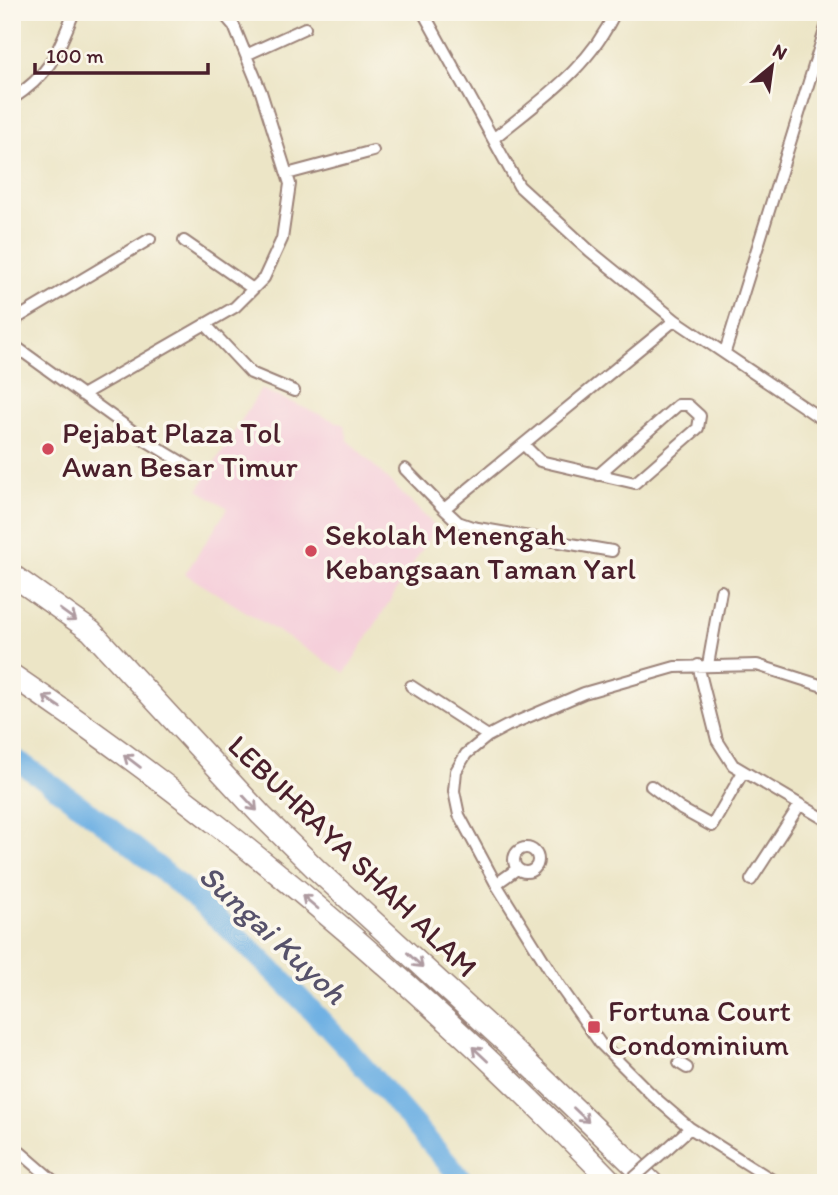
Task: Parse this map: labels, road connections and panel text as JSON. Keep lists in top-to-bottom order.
{
  "streets": {
    "highway": ["LEBUHRAYA SHAH ALAM"]
  },
  "water": ["Sungai Kuyoh"],
  "places": {
    "other": ["Pejabat Plaza Tol Awan Besar Timur", "Sekolah Menengah Kebangsaan Taman Yarl"],
    "transit": ["Fortuna Court Condominium"]
  },
  "scale_bar": "100 m",
  "north": "top right"
}
